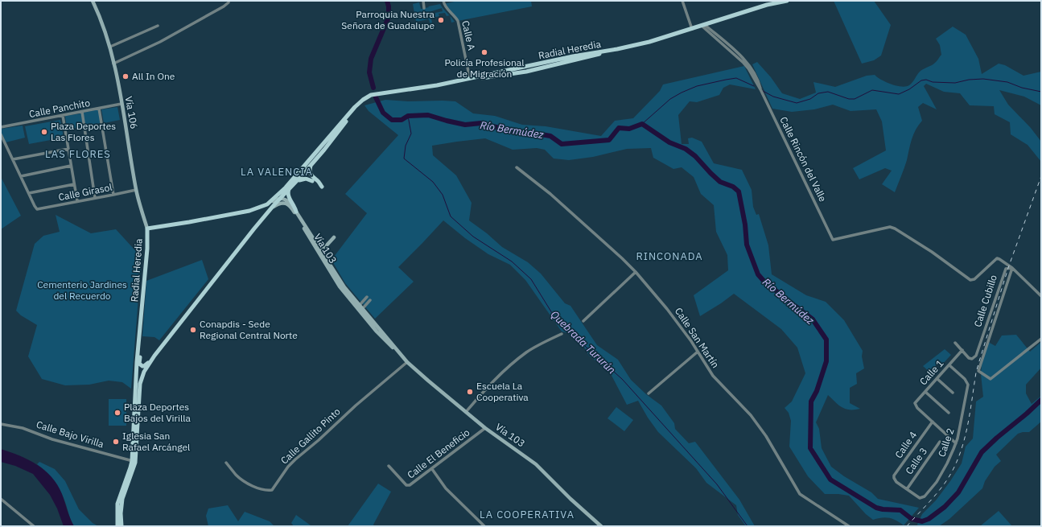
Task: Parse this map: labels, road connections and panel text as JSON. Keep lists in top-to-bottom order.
{
  "streets": {
    "main road": ["Radial Heredia", "Vía 106", "Vía 103"],
    "street": [
      "Calle A",
      "Calle Panchito",
      "Calle Rincón del Valle",
      "Calle Girasol",
      "Calle Cubillo",
      "Calle San Martín",
      "Calle 1",
      "Calle Bajo Virilla",
      "Calle Gallito Pinto",
      "Calle 2",
      "Calle 4",
      "Calle El Beneficio",
      "Calle 3"
    ]
  },
  "crossings": [
    ["Calle A", "Radial Heredia"],
    ["Radial Heredia", "Vía 106"],
    ["Radial Heredia", "Calle Rincón del Valle"],
    ["Radial Heredia", "Vía 103"],
    ["Radial Heredia", "Calle Bajo Virilla"],
    ["Calle Panchito", "Vía 106"],
    ["Vía 106", "Calle Girasol"],
    ["Calle Rincón del Valle", "Calle Cubillo"],
    ["Vía 103", "Calle Gallito Pinto"],
    ["Vía 103", "Calle El Beneficio"],
    ["Calle Cubillo", "Calle 1"],
    ["Calle 1", "Calle 2"],
    ["Calle 1", "Calle 4"],
    ["Calle 2", "Calle 4"],
    ["Calle 2", "Calle 3"],
    ["Calle 4", "Calle 3"]
  ],
  "districts": [
    "LAS FLORES",
    "LA VALENCIA",
    "RINCONADA",
    "LA COOPERATIVA"
  ],
  "water": ["Río Bermúdez", "Quebrada Tururún"],
  "parks": ["Cementerio Jardines del Recuerdo"],
  "places": [
    "Parroquia Nuestra Señora de Guadalupe",
    "Policía Profesional de Migración",
    "All In One",
    "Plaza Deportes Las Flores",
    "Conapdis - Sede Regional Central Norte",
    "Escuela La Cooperativa",
    "Plaza Deportes Bajos del Virilla",
    "Iglesia San Rafael Arcángel"
  ]
}
